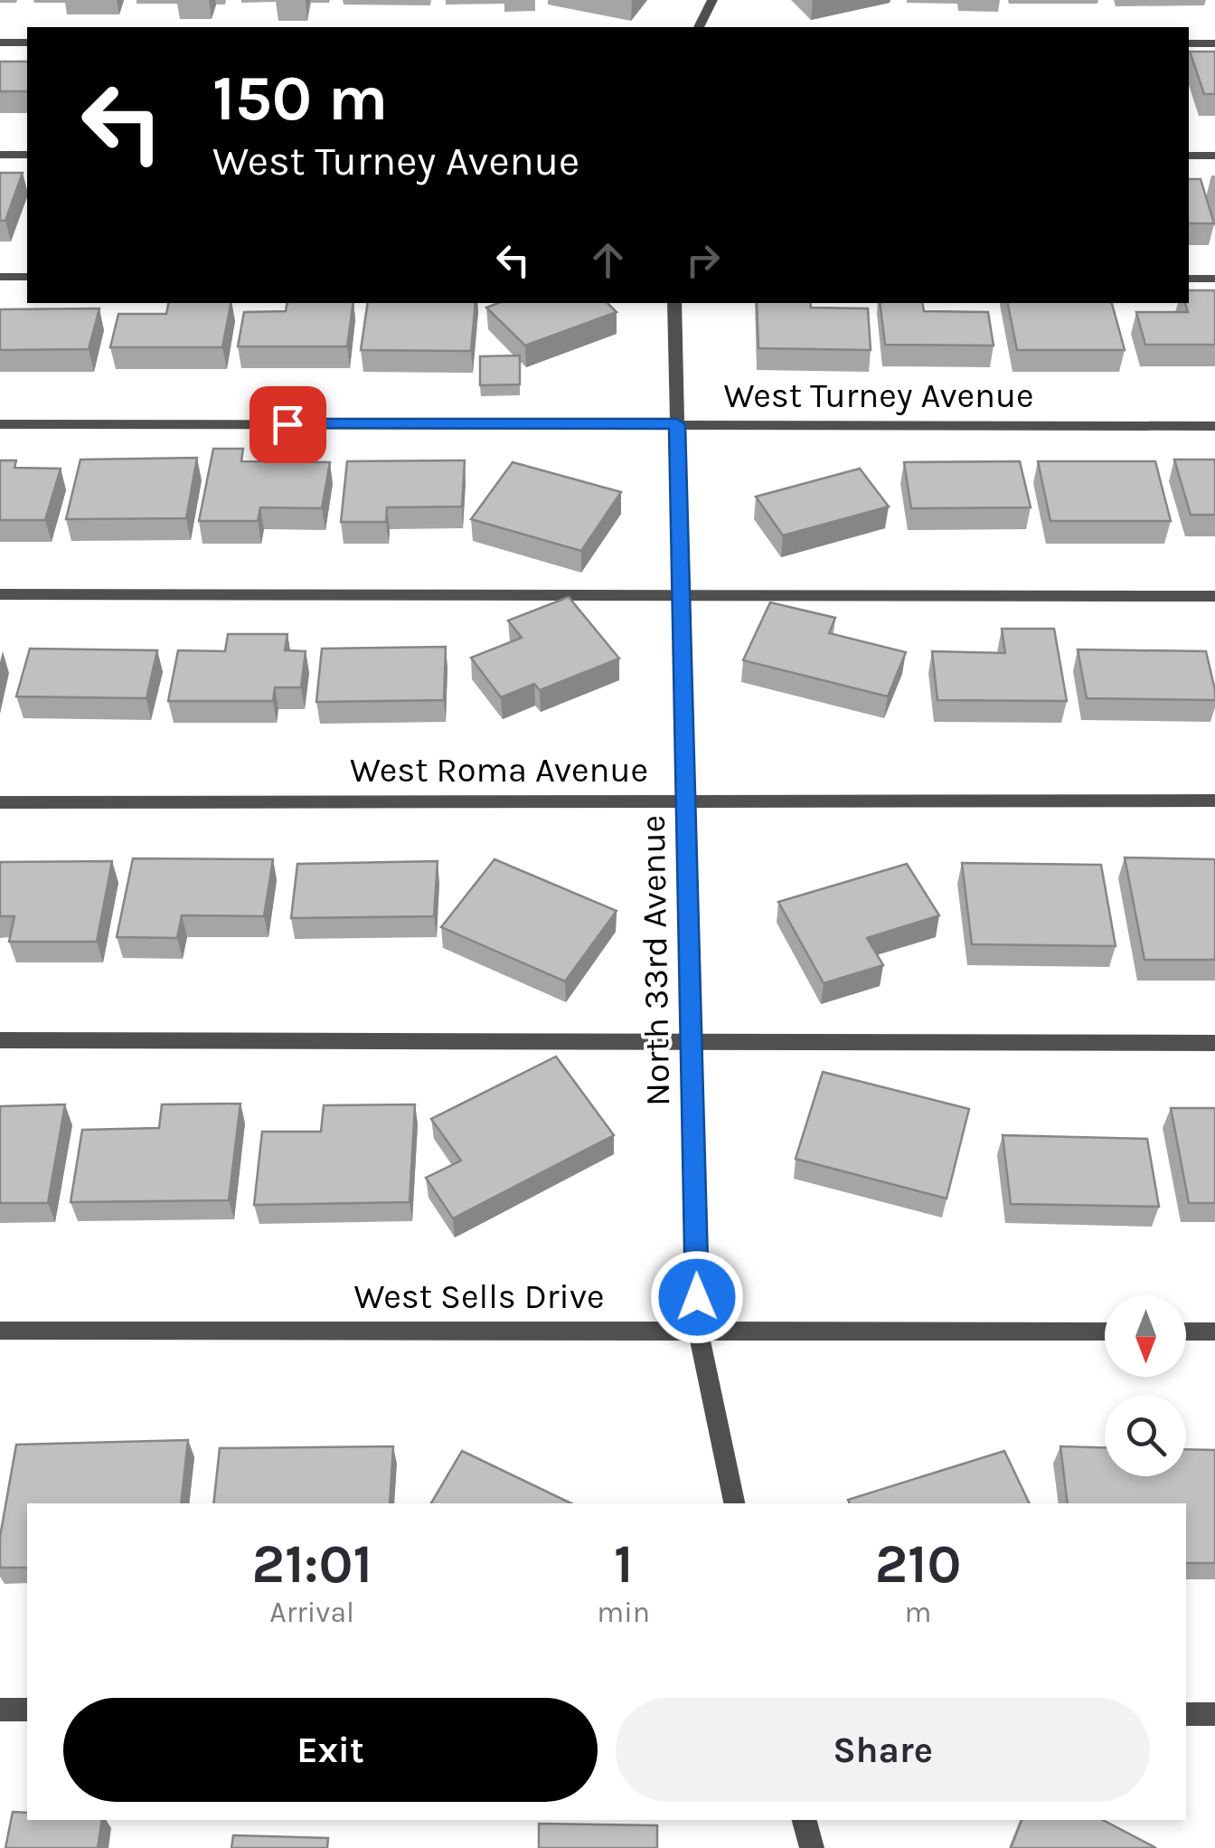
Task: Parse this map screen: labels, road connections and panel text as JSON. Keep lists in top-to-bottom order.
{
  "streets": {
    "street": [
      "West Turney Avenue",
      "West Roma Avenue",
      "North 33rd Avenue",
      "West Sells Drive"
    ]
  },
  "crossings": [
    ["West Turney Avenue", "North 33rd Avenue"],
    ["West Roma Avenue", "North 33rd Avenue"],
    ["North 33rd Avenue", "West Sells Drive"]
  ],
  "north": "bottom",
  "page": {
    "turn": ["150 m", "West Turney Avenue"],
    "eta": [
      "21:01",
      "Arrival",
      "1",
      "min",
      "210",
      "m"
    ],
    "buttons": ["Exit", "Share"]
  }
}
